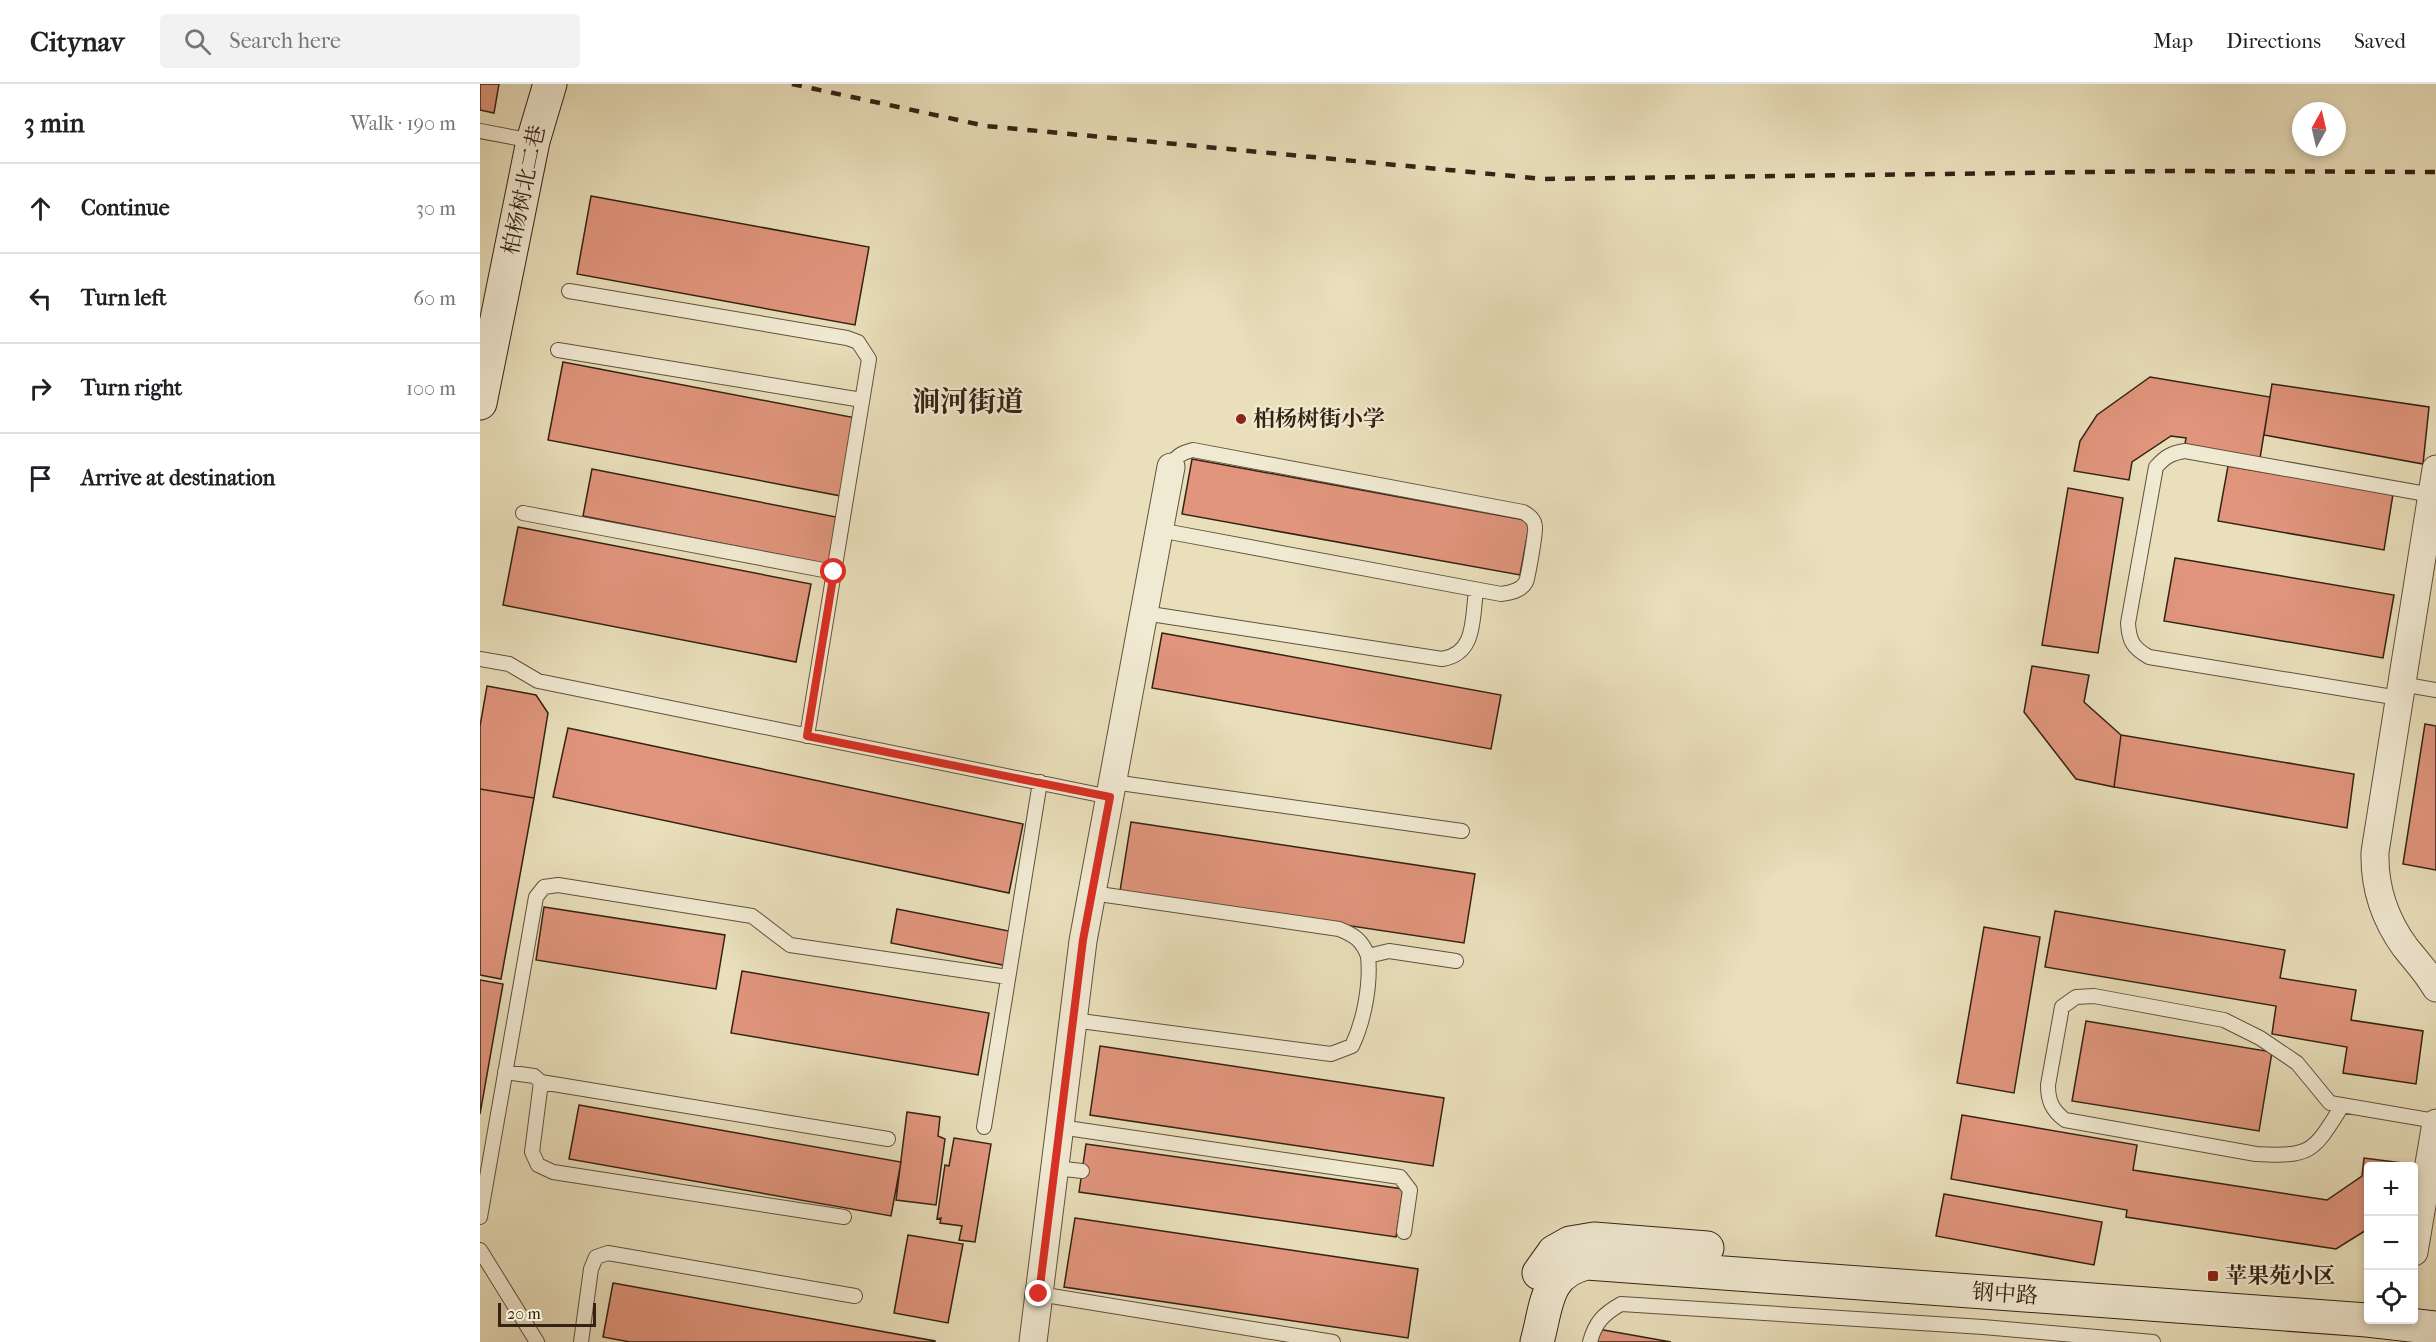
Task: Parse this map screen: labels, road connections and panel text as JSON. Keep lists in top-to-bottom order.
{
  "streets": {
    "street": ["柏杨树北二巷", "钢中路"]
  },
  "districts": ["涧河街道"],
  "places": {
    "other": ["柏杨树街小学"],
    "transit": ["苹果苑小区"]
  },
  "scale_bar": "20 m",
  "north": "top",
  "page": {
    "header": "Citynav",
    "search": "Search here",
    "nav": ["Map", "Directions", "Saved"],
    "heading": ["3 min", "Walk · 190 m"],
    "list": [
      ["Continue", "30 m"],
      ["Turn left", "60 m"],
      ["Turn right", "100 m"],
      "Arrive at destination"
    ],
    "map_buttons": ["+", "−"],
    "scale": "20 m"
  }
}
